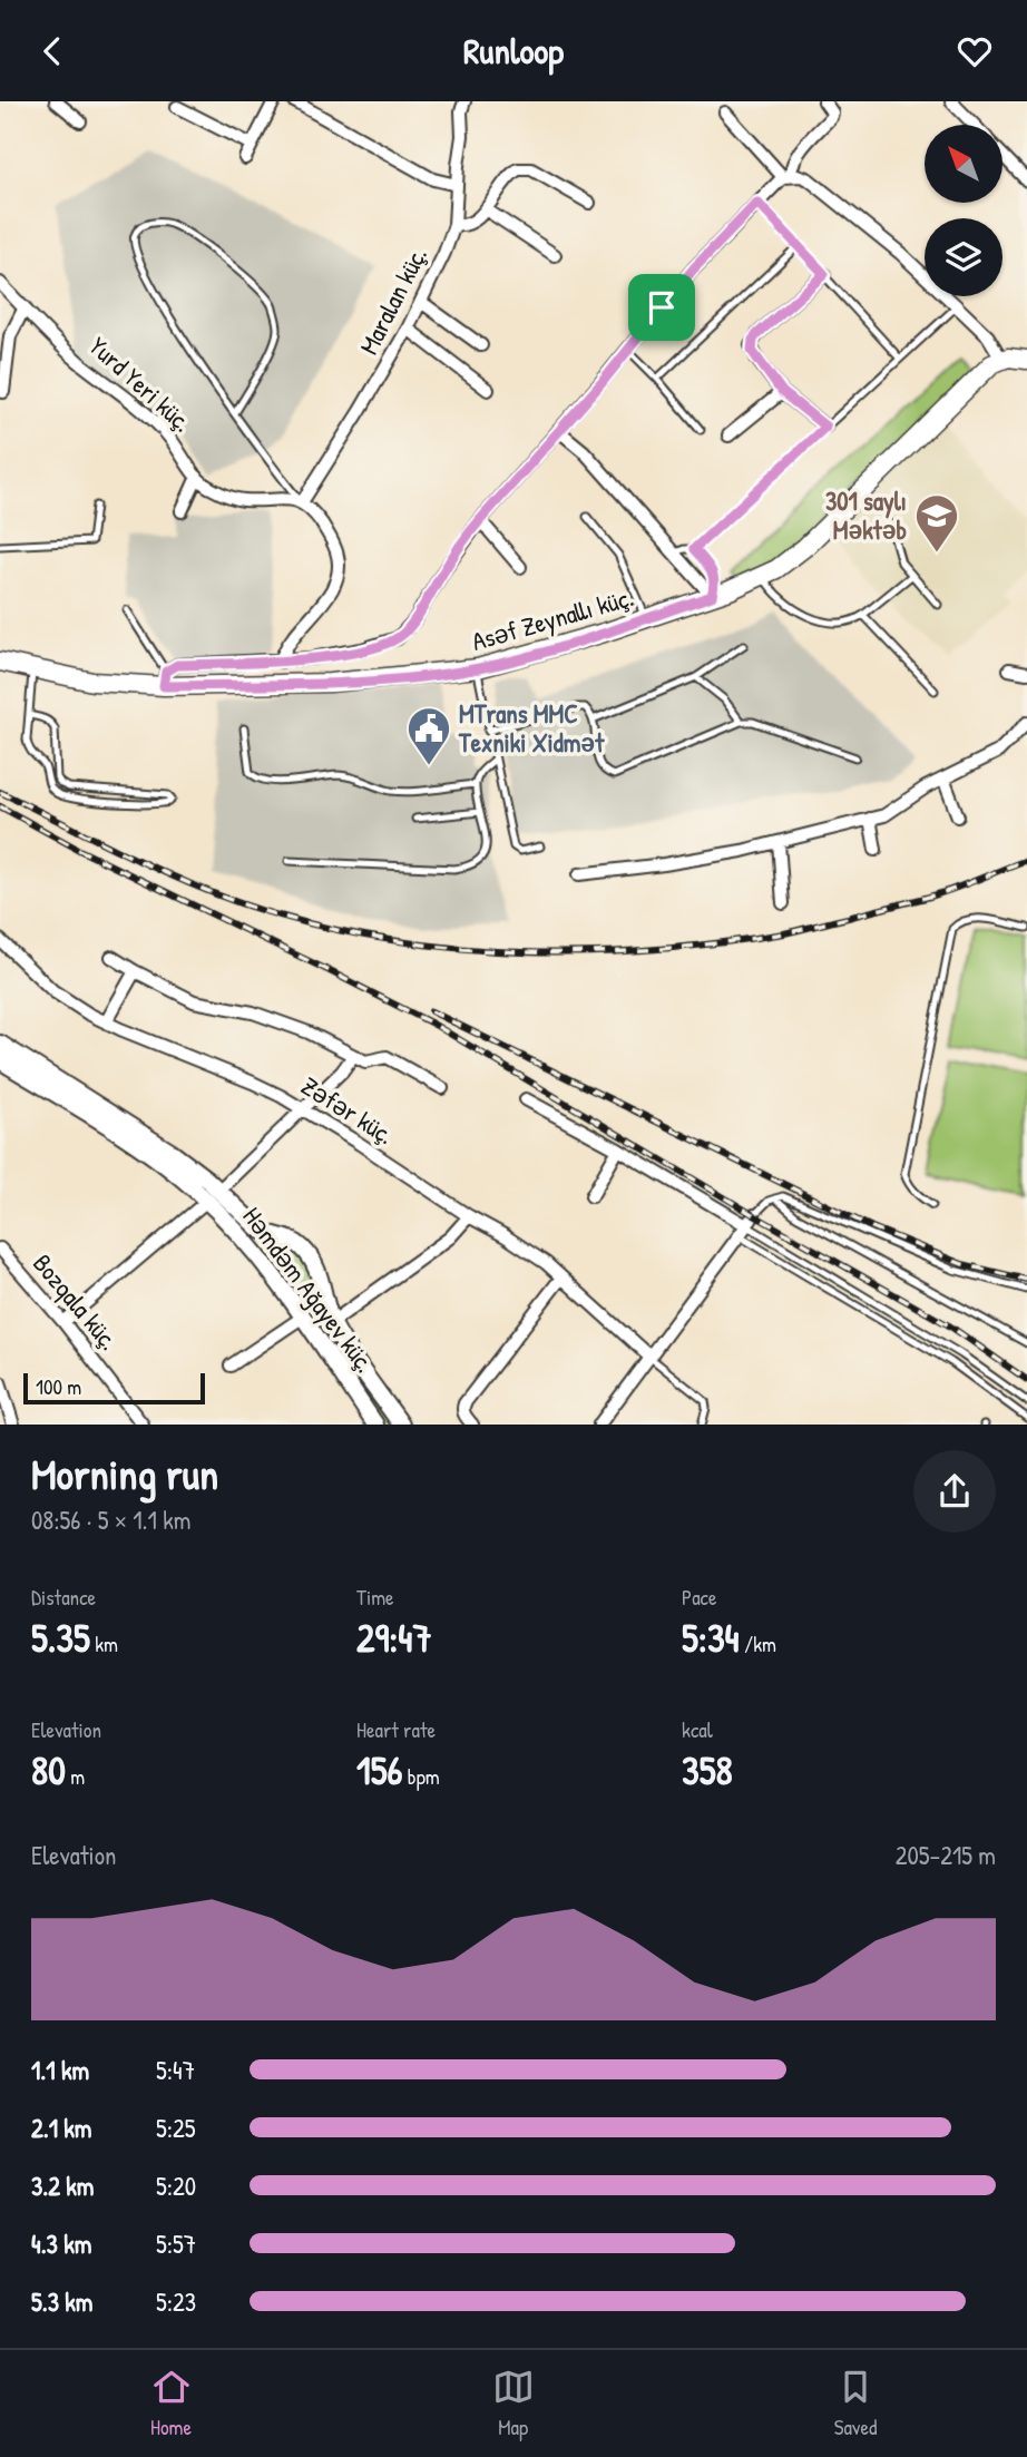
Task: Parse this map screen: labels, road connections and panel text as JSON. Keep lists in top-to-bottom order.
{
  "streets": {
    "main road": ["Asəf Zeynallı küç."],
    "street": [
      "Maralan küç.",
      "Yurd Yeri küç.",
      "Zəfər küç.",
      "Həmdəm Ağayev küç.",
      "Bozqala küç."
    ]
  },
  "crossings": [
    ["Maralan küç.", "Yurd Yeri küç."]
  ],
  "places": {
    "school or university": ["301 saylı Məktəb"],
    "public building": ["MTrans MMC Texniki Xidmət"]
  },
  "scale_bar": "100 m",
  "north": "top left",
  "page": {
    "header": "Runloop",
    "scale": "100 m",
    "heading": ["Morning run", "08:56 · 5 × 1.1 km"],
    "stats": [
      ["Distance", "5.35 km"],
      ["Time", "29:47"],
      ["Pace", "5:34 /km"],
      ["Elevation", "80 m"],
      ["Heart rate", "156 bpm"],
      ["kcal", "358"]
    ],
    "chart": ["Elevation", "205–215 m"],
    "list": [
      {
        "name": "1.1 km",
        "note": "5:47"
      },
      {
        "name": "2.1 km",
        "note": "5:25"
      },
      {
        "name": "3.2 km",
        "note": "5:20"
      },
      {
        "name": "4.3 km",
        "note": "5:57"
      },
      {
        "name": "5.3 km",
        "note": "5:23"
      }
    ],
    "tabs": ["Home", "Map", "Saved"]
  }
}
